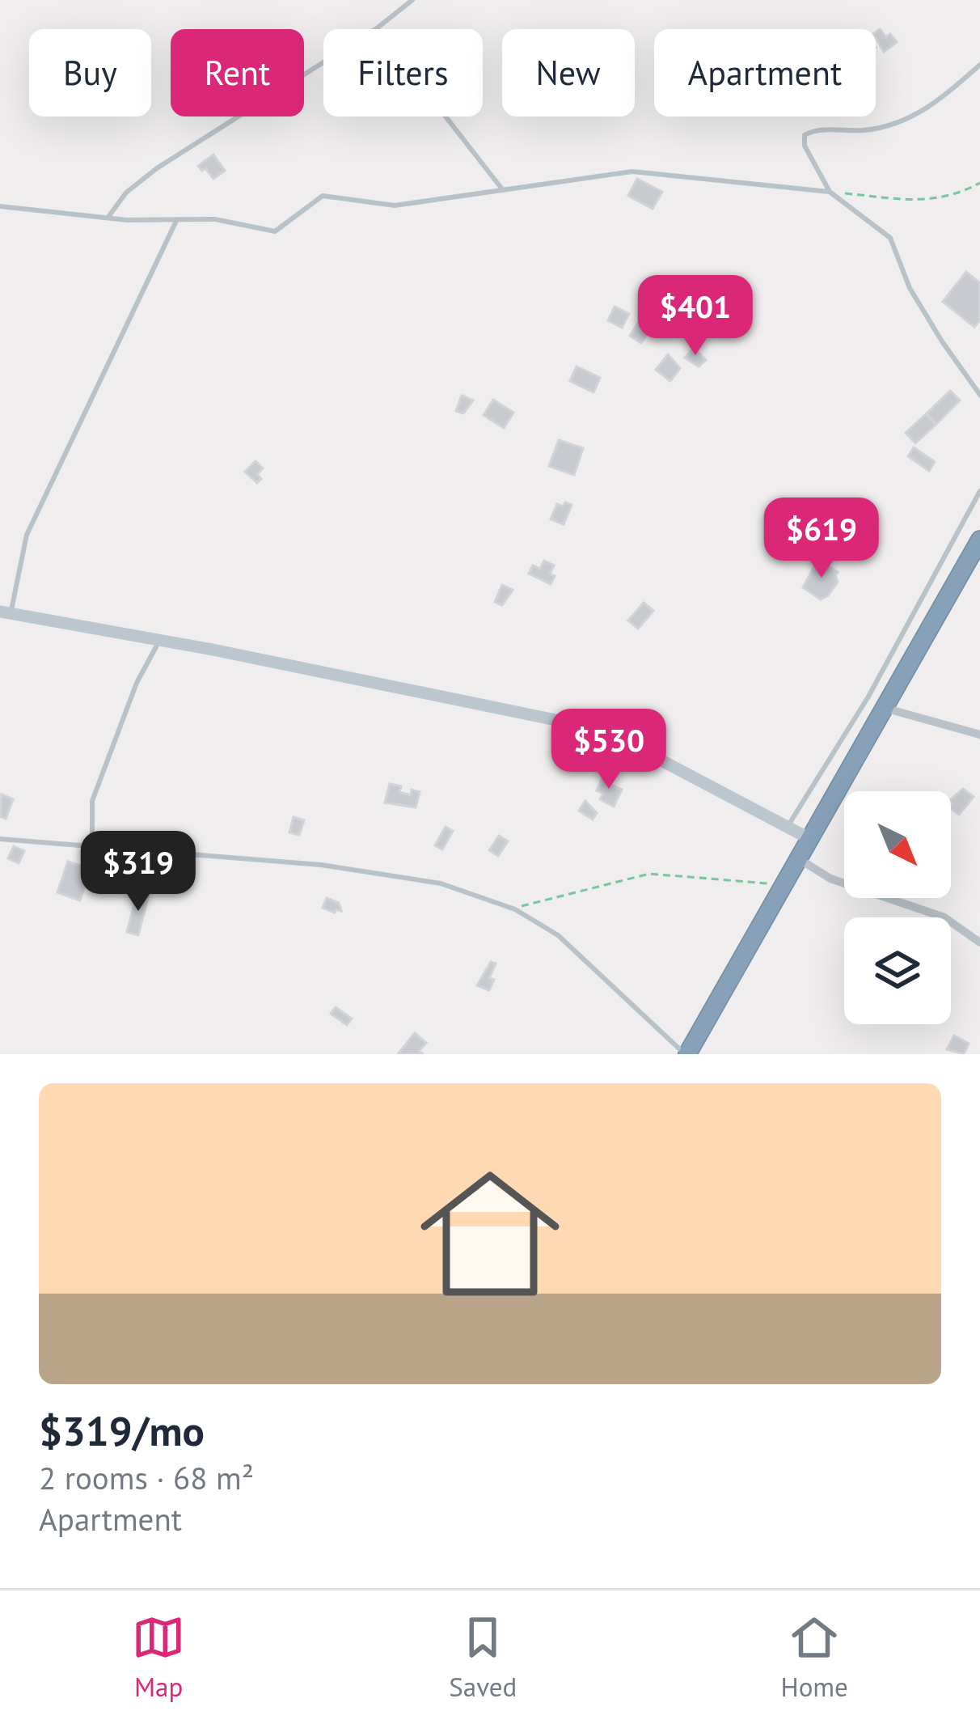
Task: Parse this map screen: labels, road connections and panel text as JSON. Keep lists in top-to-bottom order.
{
  "north": "bottom right",
  "page": {
    "chip": [
      "Buy",
      "Rent",
      "Filters",
      "New",
      "Apartment"
    ],
    "price": [
      "$401",
      "$619",
      "$530",
      "$319"
    ],
    "list": [
      {
        "name": "$319/mo",
        "note": "2 rooms · 68 m² · Apartment"
      }
    ],
    "tabs": ["Map", "Saved", "Home"]
  }
}
